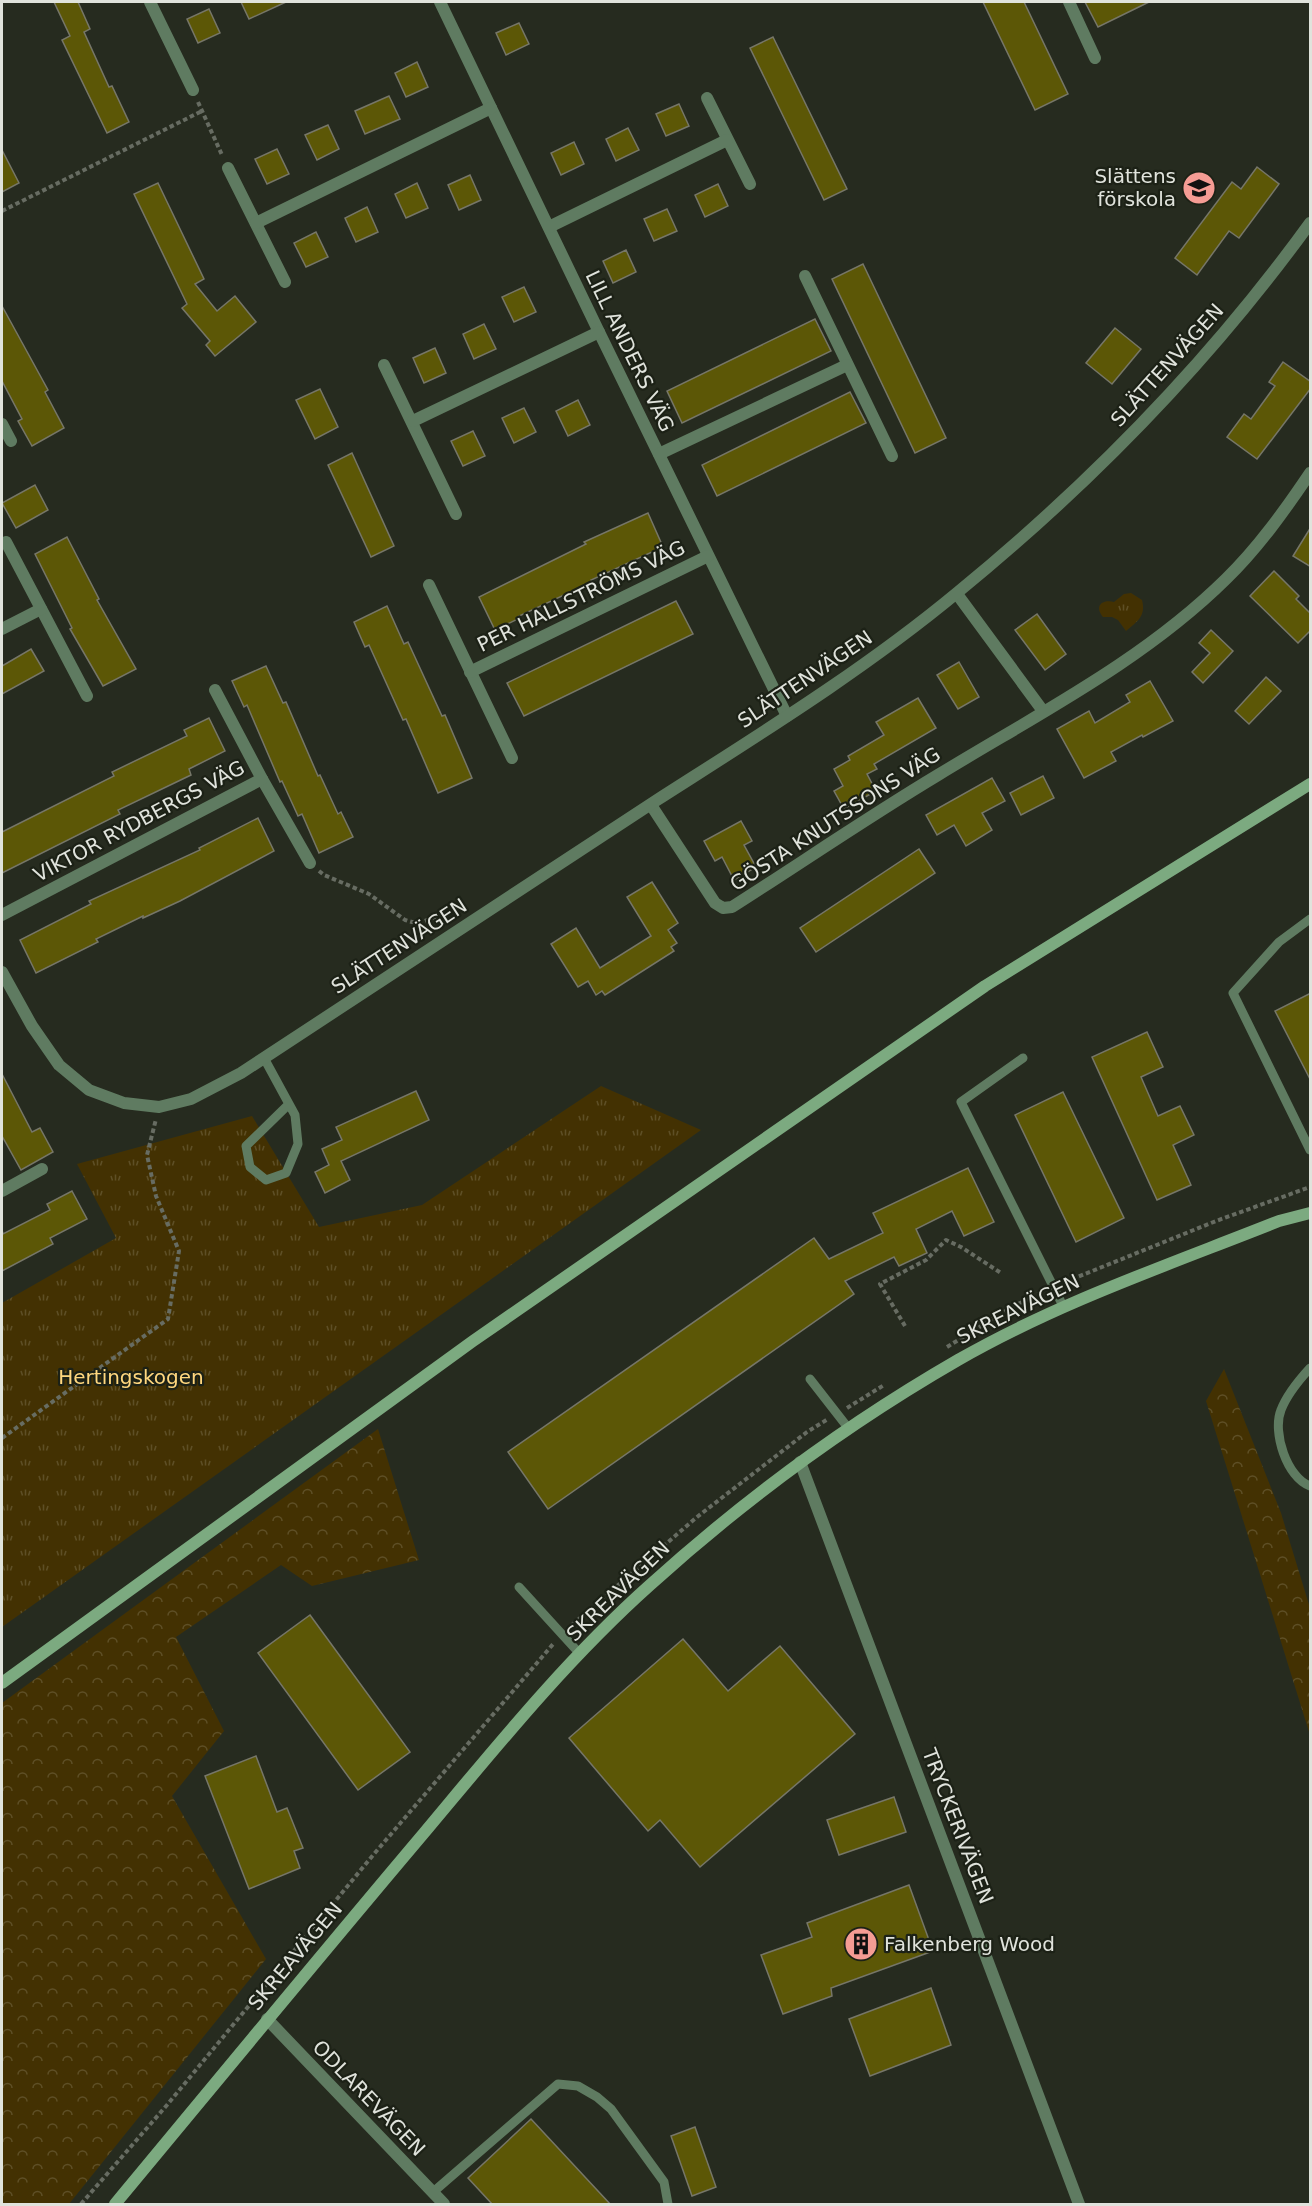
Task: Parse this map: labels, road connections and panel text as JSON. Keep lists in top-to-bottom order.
{
  "streets": {
    "street": [
      "LILL ANDERS VÄG",
      "SLÄTTENVÄGEN",
      "PER HALLSTRÖMS VÄG",
      "GÖSTA KNUTSSONS VÄG",
      "VIKTOR RYDBERGS VÄG",
      "SKREAVÄGEN",
      "TRYCKERIVÄGEN",
      "ODLAREVÄGEN"
    ]
  },
  "crossings": [
    ["LILL ANDERS VÄG", "SLÄTTENVÄGEN"],
    ["LILL ANDERS VÄG", "PER HALLSTRÖMS VÄG"],
    ["SLÄTTENVÄGEN", "GÖSTA KNUTSSONS VÄG"],
    ["SKREAVÄGEN", "TRYCKERIVÄGEN"],
    ["SKREAVÄGEN", "ODLAREVÄGEN"]
  ],
  "parks": ["Hertingskogen"],
  "places": {
    "school or university": ["Slättens förskola"],
    "building": ["Falkenberg Wood"]
  }
}
